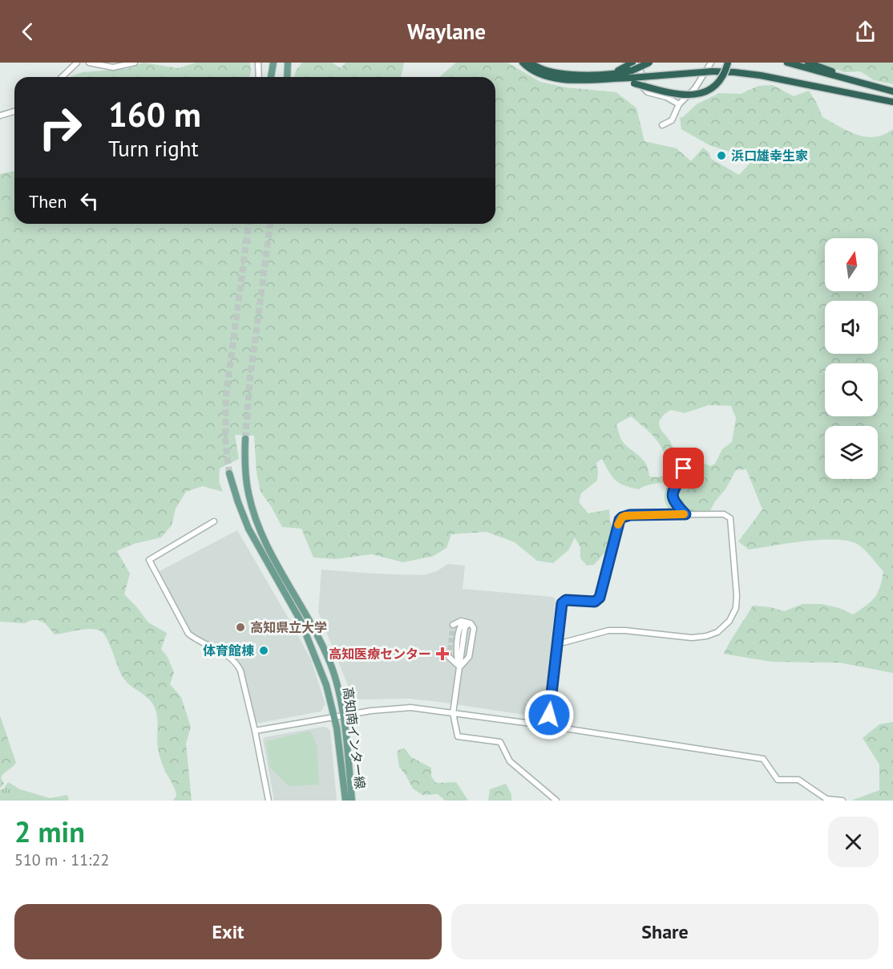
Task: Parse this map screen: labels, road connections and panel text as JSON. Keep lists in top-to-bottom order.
{
  "streets": {
    "main road": ["高知南インター線"]
  },
  "places": {
    "other": ["浜口雄幸生家", "高知県立大学", "体育館棟"],
    "health": ["高知医療センター"]
  },
  "north": "top",
  "page": {
    "header": "Waylane",
    "turn": ["160 m", "Turn right"],
    "then": "Then",
    "heading": ["2 min", "510 m · 11:22"],
    "buttons": ["Exit", "Share"]
  }
}
